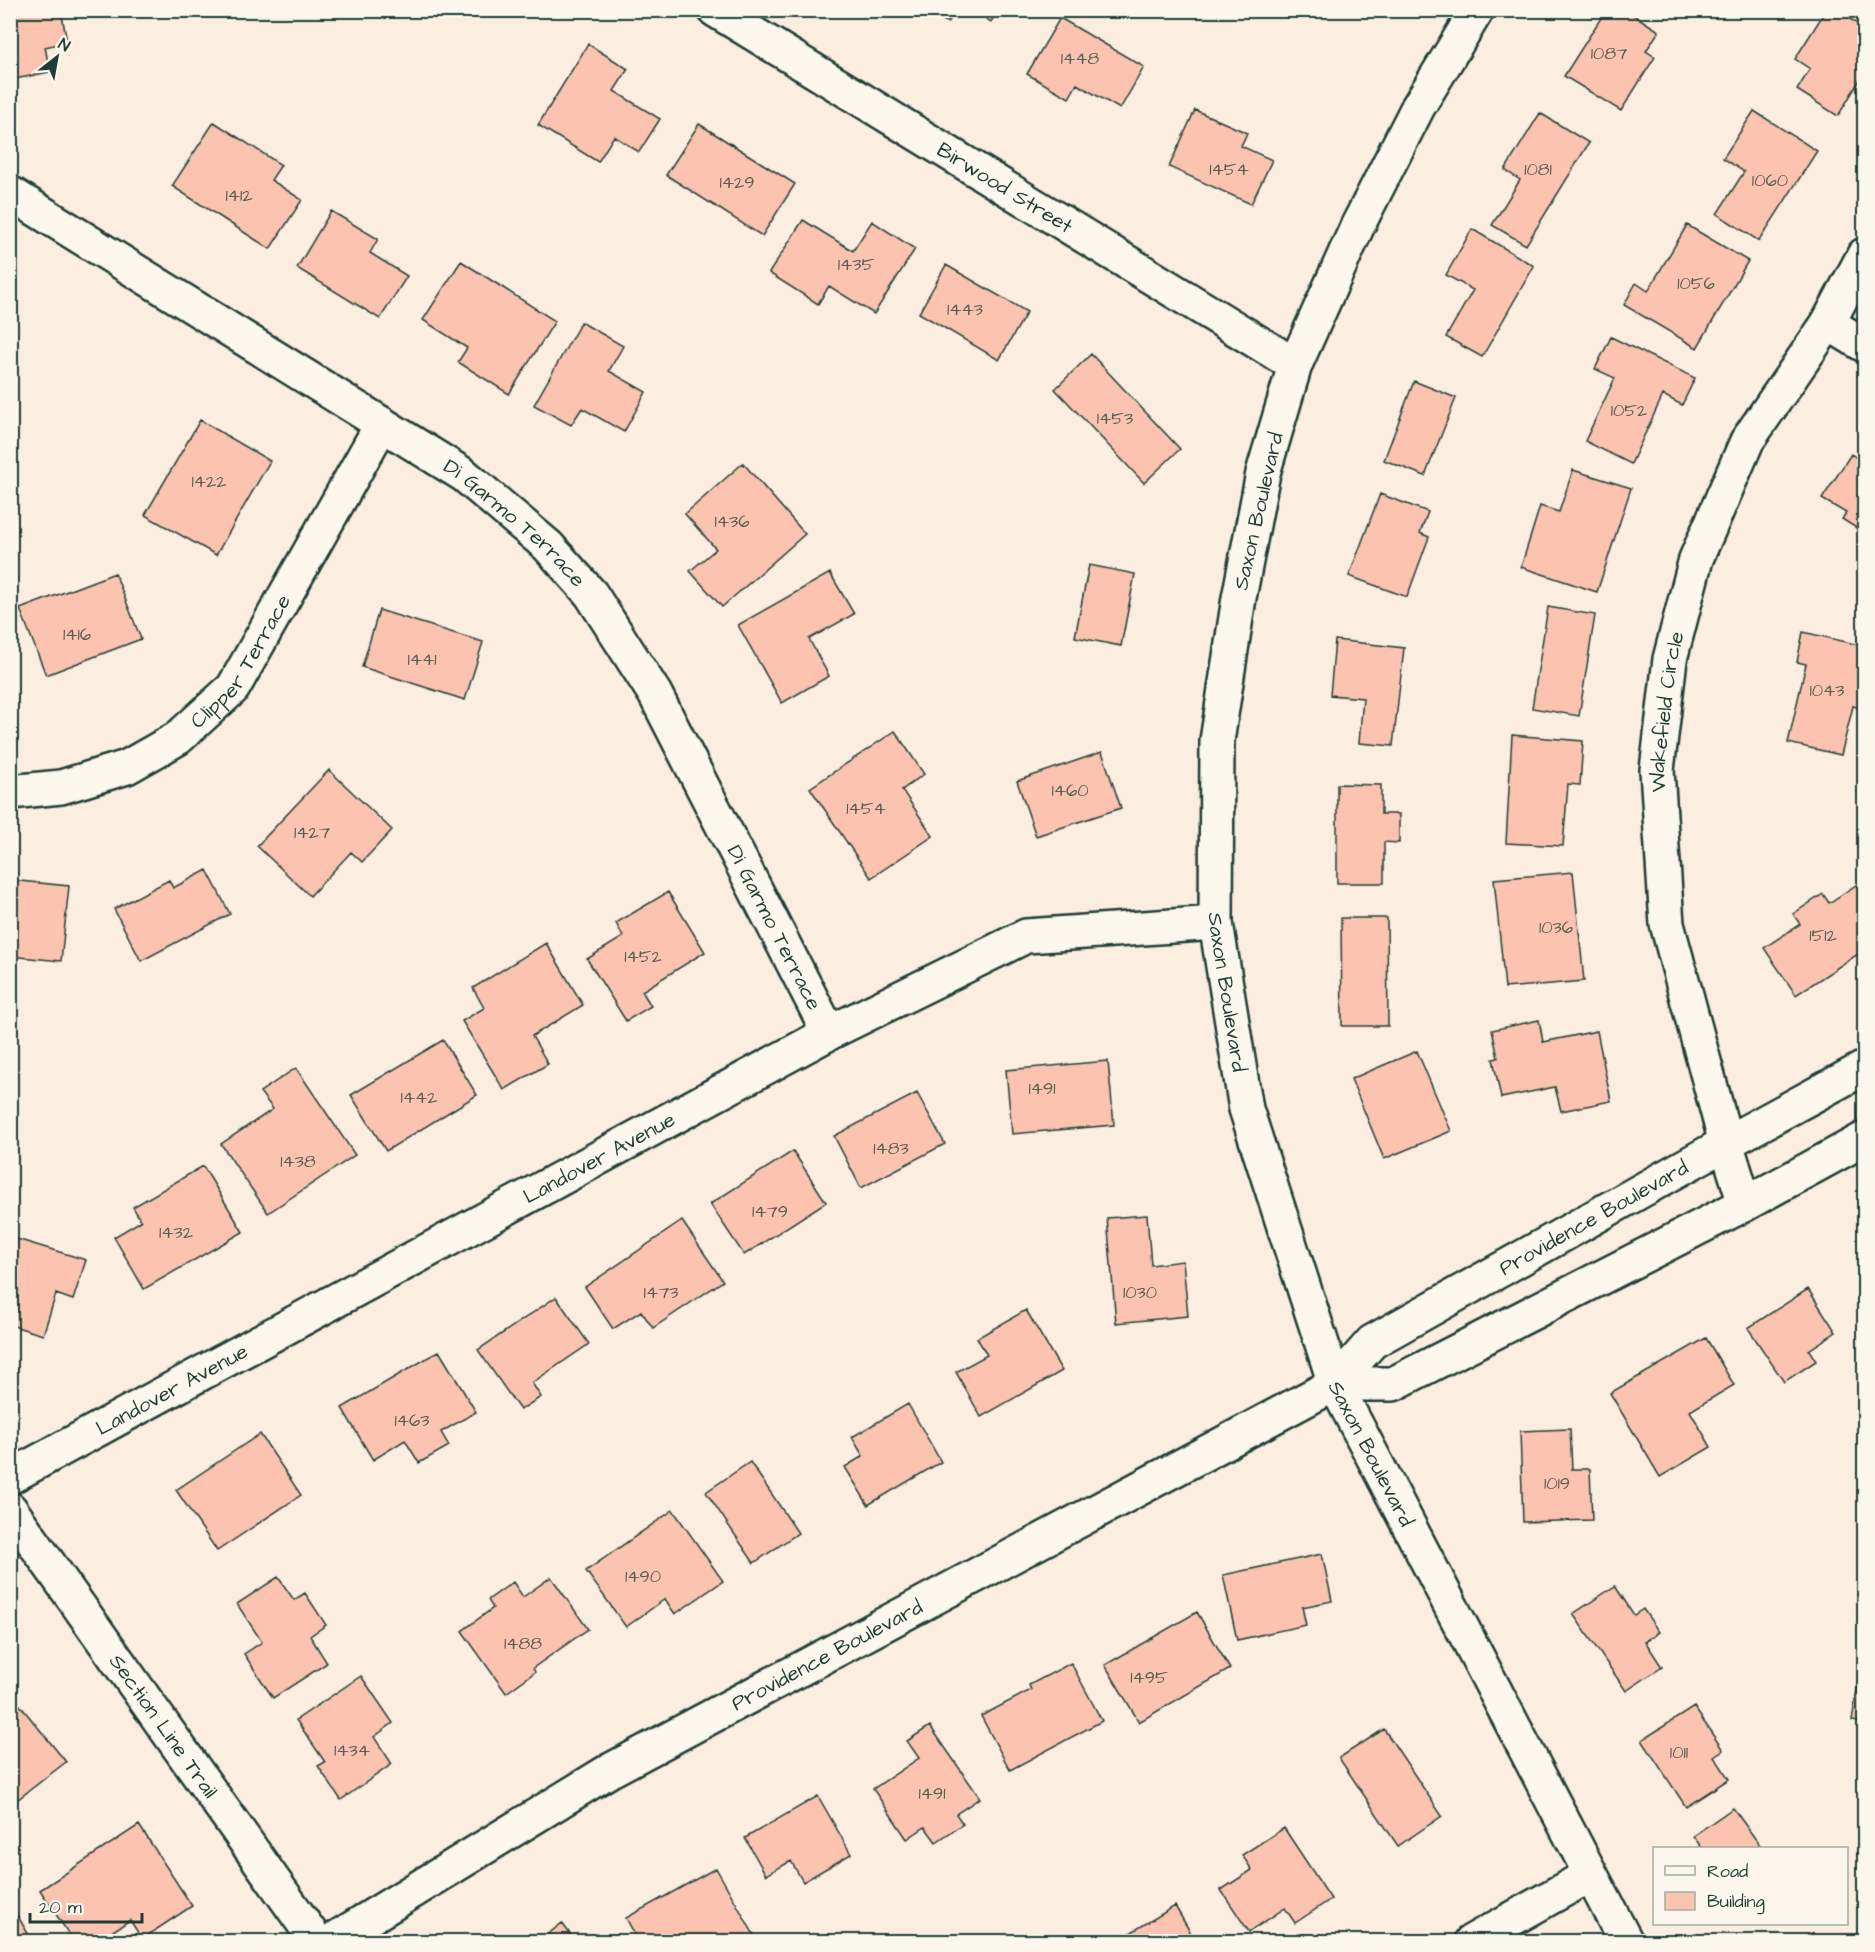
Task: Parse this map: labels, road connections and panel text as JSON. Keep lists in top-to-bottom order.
{
  "streets": {
    "street": [
      "Birwood Street",
      "Saxon Boulevard",
      "Di Garmo Terrace",
      "Clipper Terrace",
      "Wakefield Circle",
      "Landover Avenue",
      "Providence Boulevard",
      "Section Line Trail"
    ]
  },
  "crossings": [
    ["Birwood Street", "Saxon Boulevard"],
    ["Saxon Boulevard", "Landover Avenue"],
    ["Saxon Boulevard", "Providence Boulevard"],
    ["Di Garmo Terrace", "Clipper Terrace"],
    ["Di Garmo Terrace", "Landover Avenue"],
    ["Wakefield Circle", "Providence Boulevard"]
  ],
  "house_numbers": [
    "1087",
    "1448",
    "1454",
    "1081",
    "1060",
    "1429",
    "1412",
    "1435",
    "1056",
    "1443",
    "1052",
    "1453",
    "1422",
    "1436",
    "1416",
    "1441",
    "1043",
    "1460",
    "1454",
    "1427",
    "1036",
    "1512",
    "1452",
    "1491",
    "1442",
    "1483",
    "1438",
    "1479",
    "1432",
    "1473",
    "1030",
    "1463",
    "1019",
    "1490",
    "1488",
    "1495",
    "1434",
    "1011",
    "1491"
  ],
  "legend": ["Road", "Building"],
  "scale_bar": "20 m",
  "north": "top right"
}
